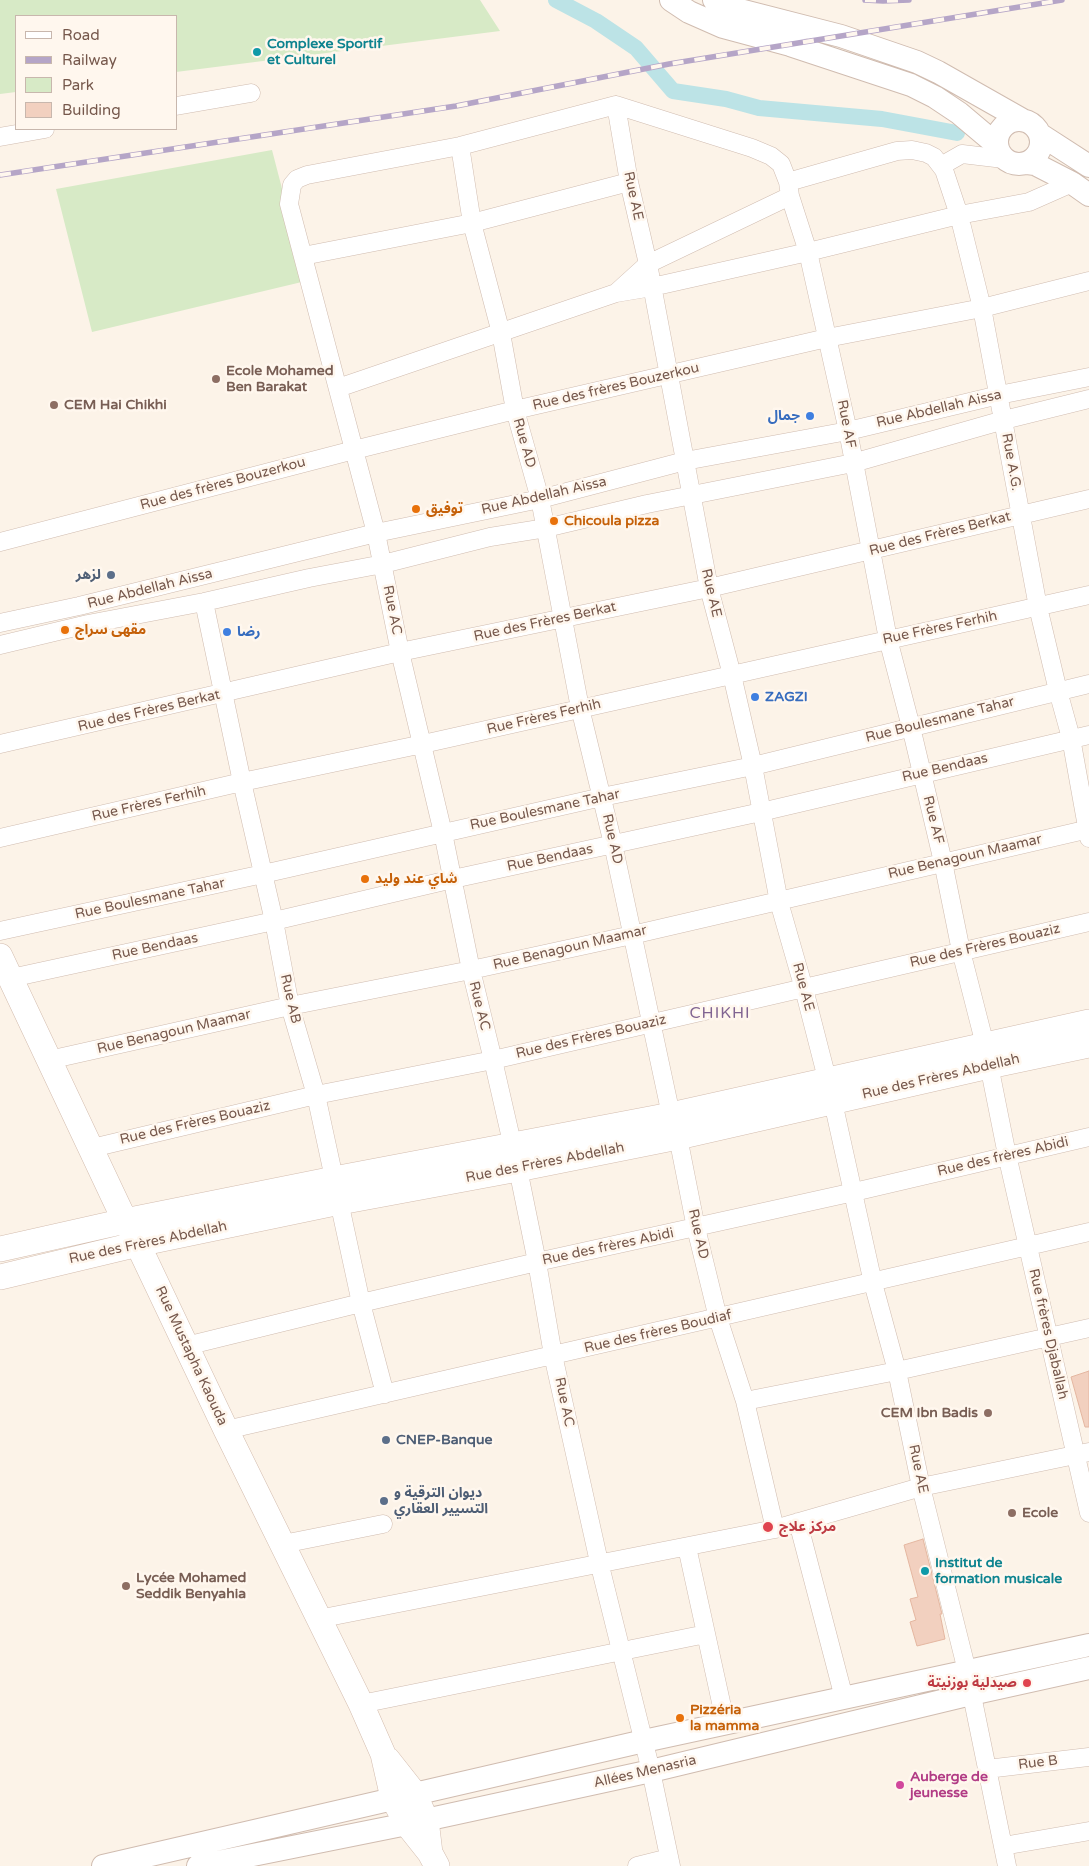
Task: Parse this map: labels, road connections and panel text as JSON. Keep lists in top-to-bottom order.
{
  "streets": {
    "main road": ["Rue des Frères Abdellah", "Rue Mustapha Kaouda"],
    "street": [
      "Rue AE",
      "Rue des frères Bouzerkou",
      "Rue Abdellah Aissa",
      "Rue AF",
      "Rue AD",
      "Rue A.G.",
      "Rue des Frères Berkat",
      "Rue AC",
      "Rue Frères Ferhih",
      "Rue Boulesmane Tahar",
      "Rue Bendaas",
      "Rue Benagoun Maamar",
      "Rue des Frères Bouaziz",
      "Rue AB",
      "Rue des frères Abidi",
      "Rue des frères Boudiaf",
      "Rue frères Djaballah",
      "Rue B",
      "Allées Menasria"
    ]
  },
  "crossings": [
    ["Rue AE", "Rue des frères Bouzerkou"],
    ["Rue AE", "Rue Abdellah Aissa"],
    ["Rue AE", "Rue AF"],
    ["Rue AE", "Rue des Frères Berkat"],
    ["Rue AE", "Rue Frères Ferhih"],
    ["Rue AE", "Rue Boulesmane Tahar"],
    ["Rue AE", "Rue Bendaas"],
    ["Rue AE", "Rue Benagoun Maamar"],
    ["Rue AE", "Rue des Frères Bouaziz"],
    ["Rue AE", "Rue des Frères Abdellah"],
    ["Rue AE", "Rue des frères Abidi"],
    ["Rue AE", "Rue des frères Boudiaf"],
    ["Rue AE", "Rue B"],
    ["Rue AE", "Allées Menasria"],
    ["Rue des frères Bouzerkou", "Rue AF"],
    ["Rue des frères Bouzerkou", "Rue AD"],
    ["Rue des frères Bouzerkou", "Rue A.G."],
    ["Rue des frères Bouzerkou", "Rue AC"],
    ["Rue Abdellah Aissa", "Rue AF"],
    ["Rue Abdellah Aissa", "Rue AD"],
    ["Rue Abdellah Aissa", "Rue A.G."],
    ["Rue Abdellah Aissa", "Rue AC"],
    ["Rue AF", "Rue A.G."],
    ["Rue AF", "Rue des Frères Berkat"],
    ["Rue AF", "Rue Frères Ferhih"],
    ["Rue AF", "Rue Boulesmane Tahar"],
    ["Rue AF", "Rue Bendaas"],
    ["Rue AF", "Rue Benagoun Maamar"],
    ["Rue AF", "Rue des Frères Bouaziz"],
    ["Rue AF", "Rue des Frères Abdellah"],
    ["Rue AF", "Rue des frères Abidi"],
    ["Rue AF", "Rue frères Djaballah"],
    ["Rue AD", "Rue des Frères Berkat"],
    ["Rue AD", "Rue AC"],
    ["Rue AD", "Rue Frères Ferhih"],
    ["Rue AD", "Rue Boulesmane Tahar"],
    ["Rue AD", "Rue Bendaas"],
    ["Rue AD", "Rue Benagoun Maamar"],
    ["Rue AD", "Rue des Frères Bouaziz"],
    ["Rue AD", "Rue des Frères Abdellah"],
    ["Rue AD", "Rue des frères Abidi"],
    ["Rue AD", "Rue des frères Boudiaf"],
    ["Rue A.G.", "Rue des Frères Berkat"],
    ["Rue A.G.", "Rue Frères Ferhih"],
    ["Rue A.G.", "Rue Boulesmane Tahar"],
    ["Rue A.G.", "Rue Bendaas"],
    ["Rue A.G.", "Rue Benagoun Maamar"],
    ["Rue des Frères Berkat", "Rue AC"],
    ["Rue des Frères Berkat", "Rue AB"],
    ["Rue AC", "Rue Frères Ferhih"],
    ["Rue AC", "Rue Boulesmane Tahar"],
    ["Rue AC", "Rue Bendaas"],
    ["Rue AC", "Rue Benagoun Maamar"],
    ["Rue AC", "Rue des Frères Bouaziz"],
    ["Rue AC", "Rue des Frères Abdellah"],
    ["Rue AC", "Rue des frères Abidi"],
    ["Rue AC", "Rue des frères Boudiaf"],
    ["Rue AC", "Allées Menasria"],
    ["Rue Frères Ferhih", "Rue AB"],
    ["Rue Boulesmane Tahar", "Rue AB"],
    ["Rue Bendaas", "Rue AB"],
    ["Rue Bendaas", "Rue Mustapha Kaouda"],
    ["Rue Benagoun Maamar", "Rue AB"],
    ["Rue Benagoun Maamar", "Rue Mustapha Kaouda"],
    ["Rue des Frères Bouaziz", "Rue AB"],
    ["Rue des Frères Bouaziz", "Rue Mustapha Kaouda"],
    ["Rue AB", "Rue des Frères Abdellah"],
    ["Rue AB", "Rue des frères Abidi"],
    ["Rue AB", "Rue des frères Boudiaf"],
    ["Rue des Frères Abdellah", "Rue Mustapha Kaouda"],
    ["Rue des frères Abidi", "Rue frères Djaballah"],
    ["Rue des frères Abidi", "Rue Mustapha Kaouda"],
    ["Rue des frères Boudiaf", "Rue frères Djaballah"],
    ["Rue des frères Boudiaf", "Rue Mustapha Kaouda"],
    ["Rue Mustapha Kaouda", "Allées Menasria"]
  ],
  "districts": ["CHIKHI"],
  "places": [
    "Complexe Sportif et Culturel",
    "Ecole Mohamed Ben Barakat",
    "CEM Hai Chikhi",
    "جمال",
    "توفيق",
    "Chicoula pizza",
    "لزهر",
    "مقهى سراج",
    "رضا",
    "ZAGZI",
    "شاي عند وليد",
    "CEM Ibn Badis",
    "CNEP-Banque",
    "ديوان الترقية و التسيير العقاري",
    "Ecole",
    "مركز علاج",
    "Institut de formation musicale",
    "Lycée Mohamed Seddik Benyahia",
    "صيدلية بوزنيتة",
    "Pizzéria la mamma",
    "Auberge de jeunesse"
  ],
  "legend": [
    "Road",
    "Railway",
    "Park",
    "Building"
  ]
}
